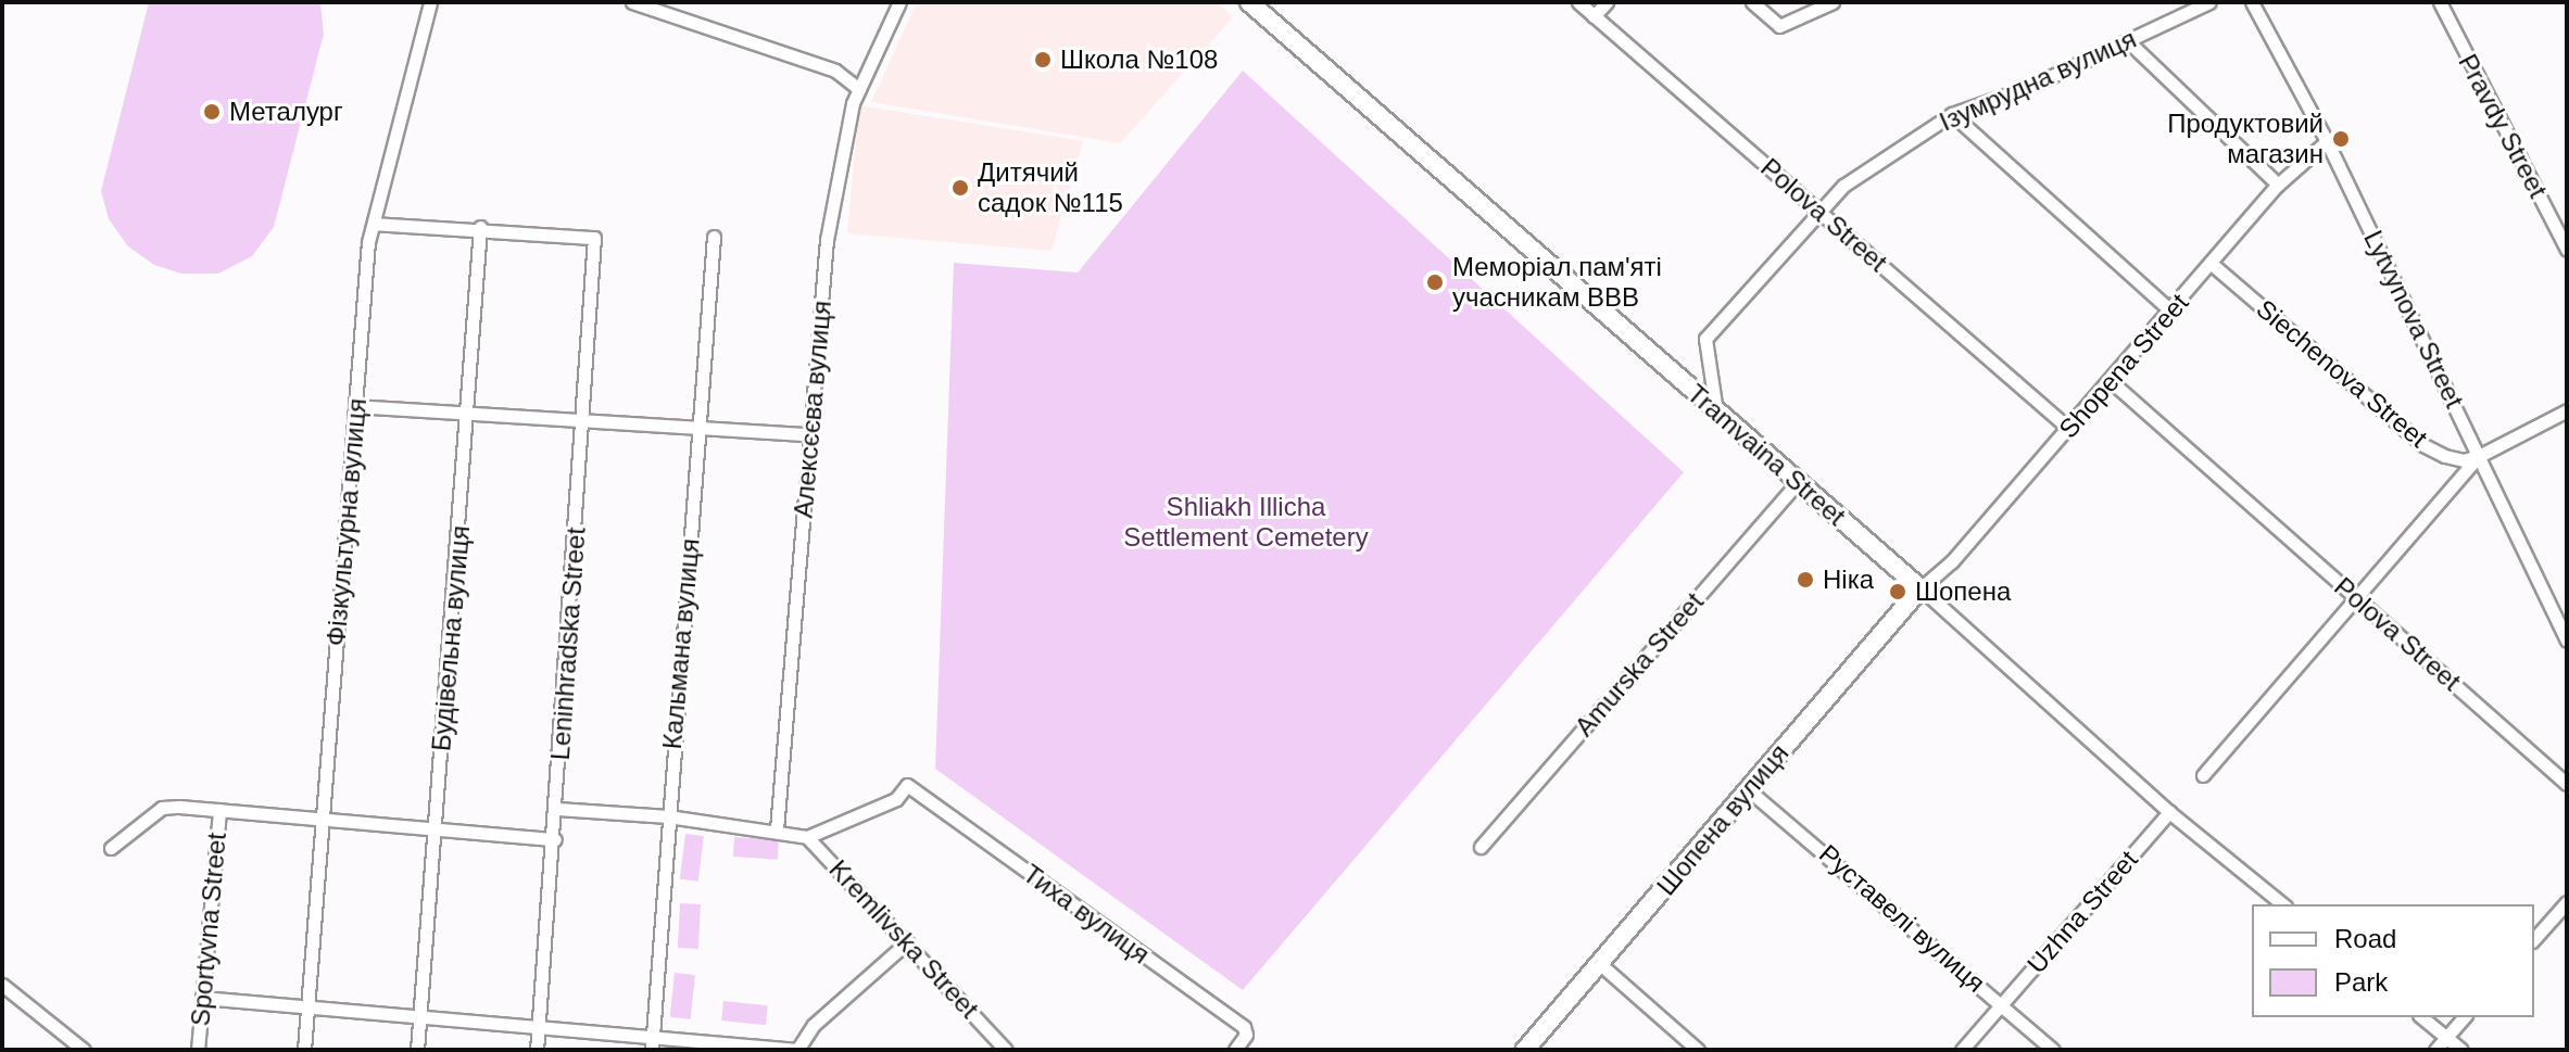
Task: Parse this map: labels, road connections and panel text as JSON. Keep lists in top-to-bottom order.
{
  "streets": {
    "street": [
      "Ізумрудна вулиця",
      "Pravdy Street",
      "Polova Street",
      "Lytvynova Street",
      "Shopena Street",
      "Siechenova Street",
      "Алексєєва вулиця",
      "Tramvaina Street",
      "Фiзкультурна вулиця",
      "Будівельна вулиця",
      "Leninhradska Street",
      "Кальмана вулиця",
      "Amurska Street",
      "Шопена вулиця",
      "Uzhna Street",
      "Тиха вулиця",
      "Руставелі вулиця",
      "Sportyvna Street",
      "Kremlivska Street"
    ]
  },
  "crossings": [
    ["Ізумрудна вулиця", "Polova Street"],
    ["Ізумрудна вулиця", "Tramvaina Street"],
    ["Polova Street", "Shopena Street"],
    ["Lytvynova Street", "Shopena Street"],
    ["Lytvynova Street", "Siechenova Street"],
    ["Shopena Street", "Siechenova Street"],
    ["Shopena Street", "Tramvaina Street"],
    ["Shopena Street", "Шопена вулиця"],
    ["Tramvaina Street", "Amurska Street"],
    ["Tramvaina Street", "Шопена вулиця"],
    ["Tramvaina Street", "Uzhna Street"],
    ["Будівельна вулиця", "Leninhradska Street"],
    ["Шопена вулиця", "Руставелі вулиця"],
    ["Uzhna Street", "Руставелі вулиця"],
    ["Тиха вулиця", "Kremlivska Street"]
  ],
  "parks": ["Shliakh Illicha Settlement Cemetery"],
  "places": [
    "Школа №108",
    "Металург",
    "Продуктовий магазин",
    "Дитячий садок №115",
    "Меморіал пам'яті учасникам ВВВ",
    "Ніка",
    "Шопена"
  ],
  "legend": ["Road", "Park"]
}
